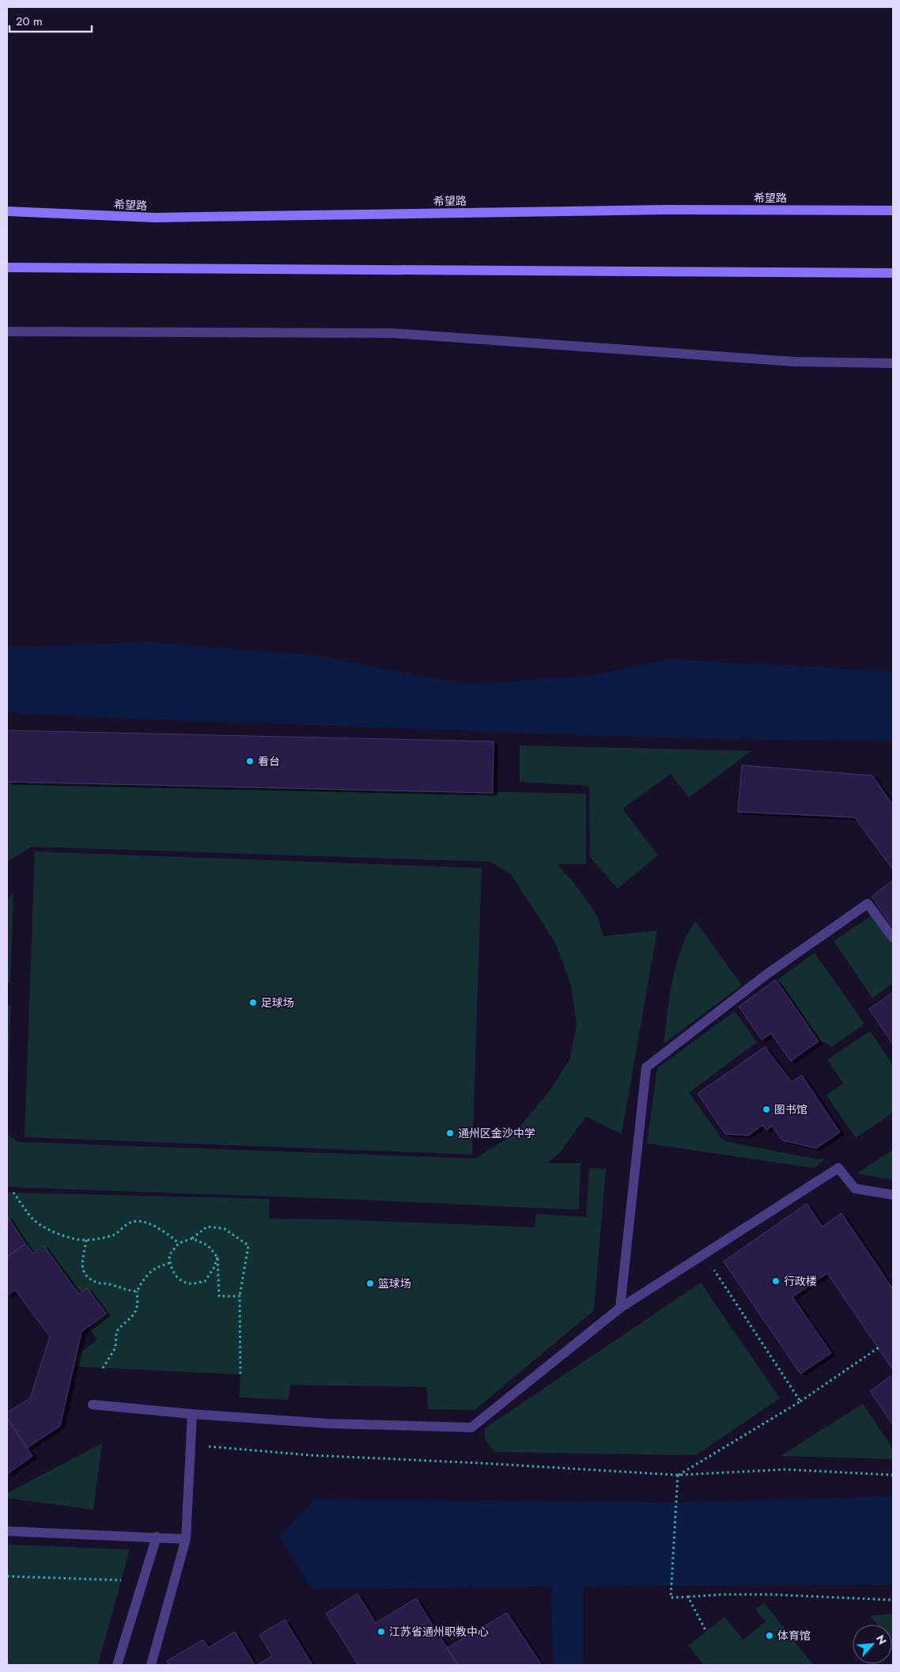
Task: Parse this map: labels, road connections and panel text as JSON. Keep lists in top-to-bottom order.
{
  "streets": {
    "main road": ["希望路"]
  },
  "places": [
    "看台",
    "足球场",
    "图书馆",
    "通州区金沙中学",
    "行政楼",
    "篮球场",
    "江苏省通州职教中心",
    "体育馆"
  ],
  "scale_bar": "20 m",
  "north": "top right"
}
